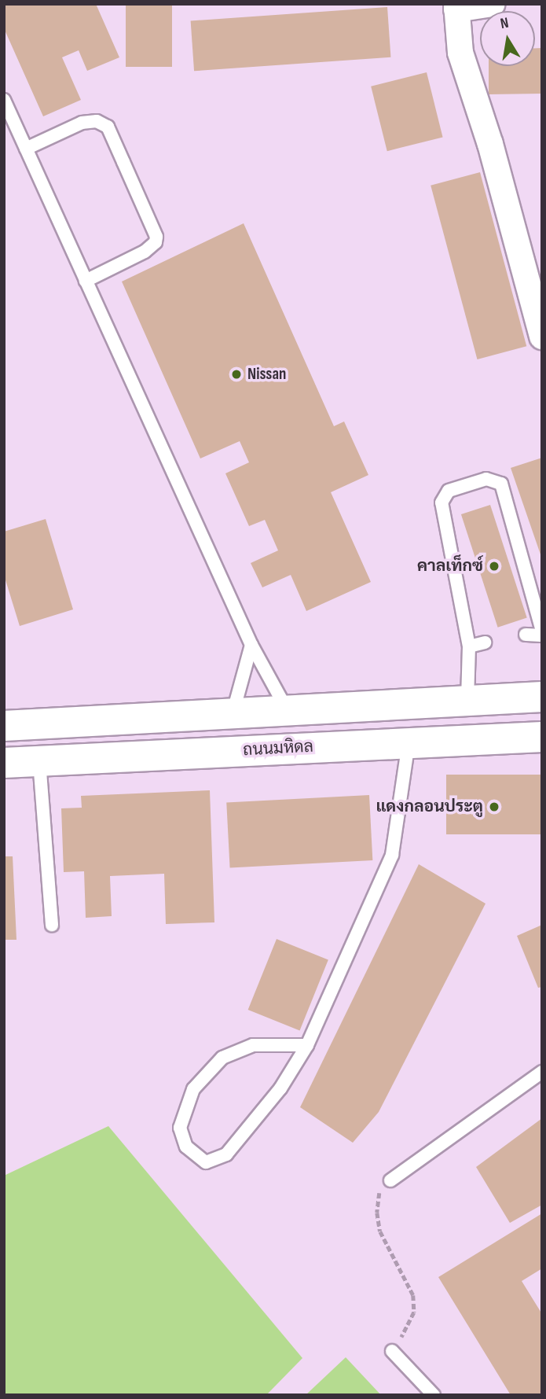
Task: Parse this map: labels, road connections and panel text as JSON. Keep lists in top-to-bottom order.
{
  "streets": {
    "main road": ["ถนนมหิดล"]
  },
  "places": ["Nissan", "คาลเท็กซ์", "แดงกลอนประตู"],
  "north": "top"
}
